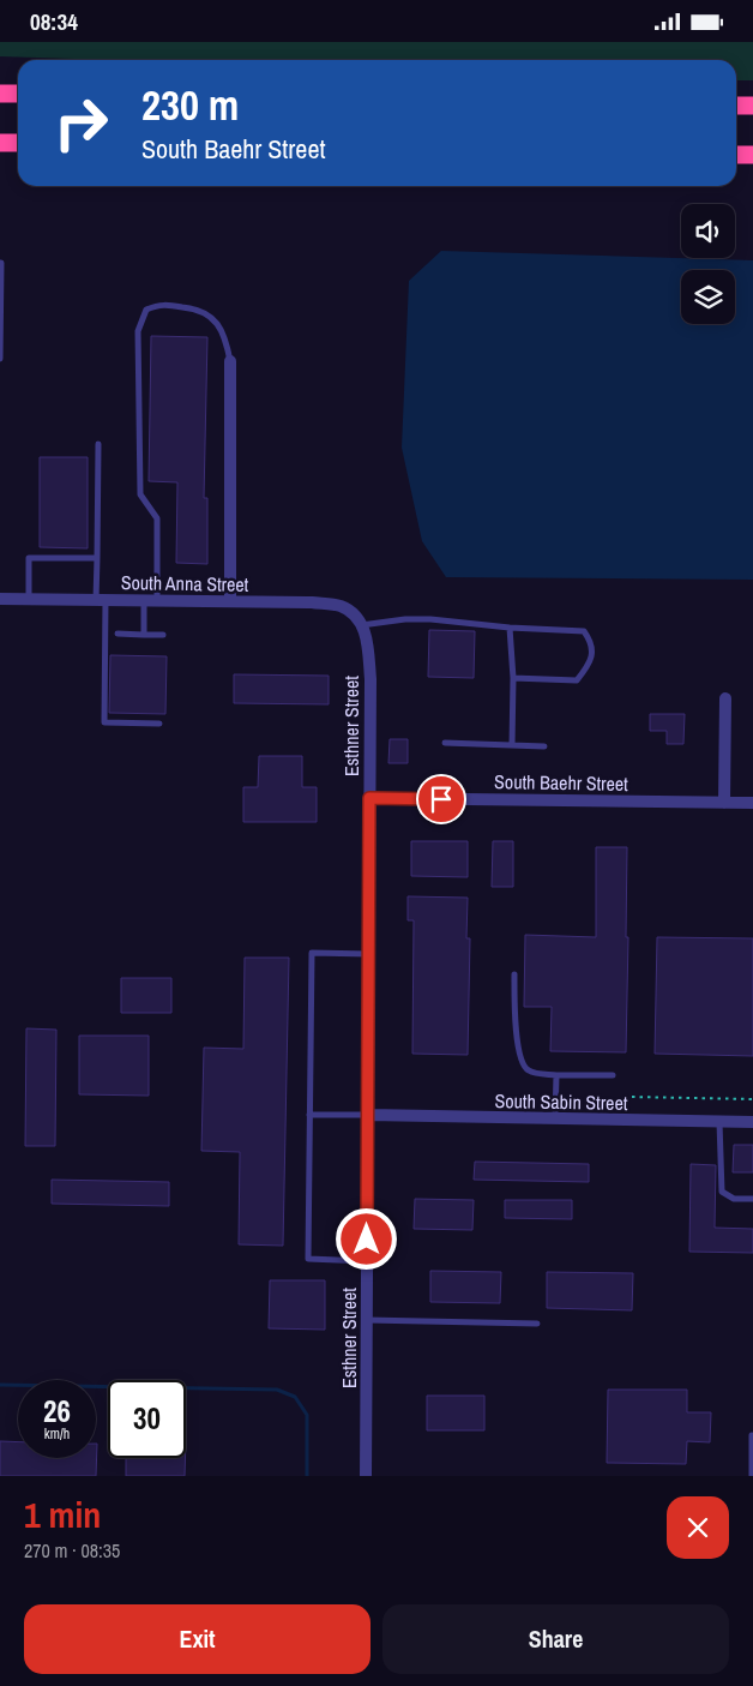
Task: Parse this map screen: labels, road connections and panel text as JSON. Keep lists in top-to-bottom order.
{
  "streets": {
    "street": [
      "South Anna Street",
      "Esthner Street",
      "South Baehr Street",
      "South Sabin Street"
    ]
  },
  "crossings": [
    ["South Anna Street", "Esthner Street"],
    ["Esthner Street", "South Baehr Street"],
    ["Esthner Street", "South Sabin Street"]
  ],
  "page": {
    "status": "08:34",
    "turn": ["230 m", "South Baehr Street"],
    "speed": "26 km/h",
    "limit": "30",
    "heading": ["1 min", "270 m · 08:35"],
    "buttons": ["Exit", "Share"]
  }
}
